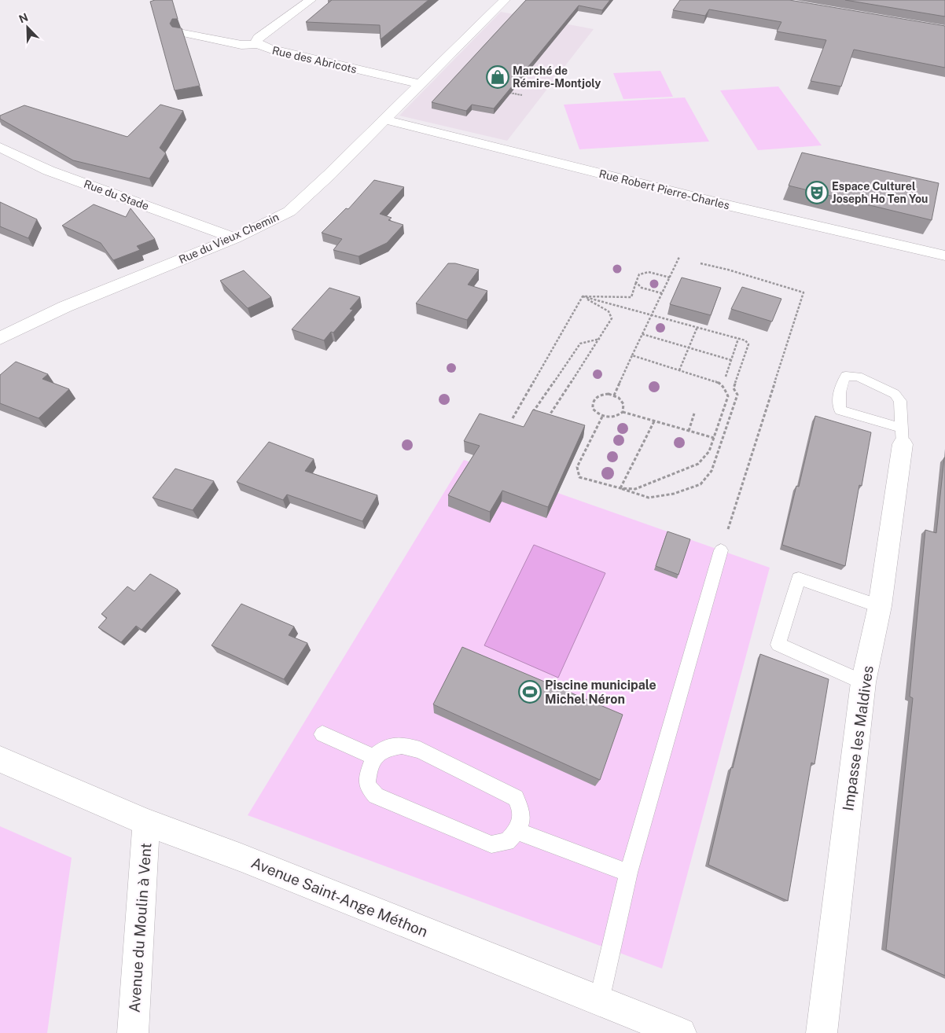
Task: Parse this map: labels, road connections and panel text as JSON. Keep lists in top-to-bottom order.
{
  "streets": {
    "street": [
      "Rue des Abricots",
      "Rue Robert Pierre-Charles",
      "Rue du Stade",
      "Rue du Vieux Chemin",
      "Impasse les Maldives",
      "Avenue Saint-Ange Méthon",
      "Avenue du Moulin à Vent"
    ]
  },
  "crossings": [
    ["Rue des Abricots", "Rue du Vieux Chemin"],
    ["Rue Robert Pierre-Charles", "Rue du Vieux Chemin"],
    ["Rue du Stade", "Rue du Vieux Chemin"],
    ["Avenue Saint-Ange Méthon", "Avenue du Moulin à Vent"]
  ],
  "places": {
    "shop": ["Marché de Rémire-Montjoly"],
    "theatre": ["Espace Culturel Joseph Ho Ten You"],
    "sports": ["Piscine municipale Michel Néron"]
  },
  "north": "top left"
}
